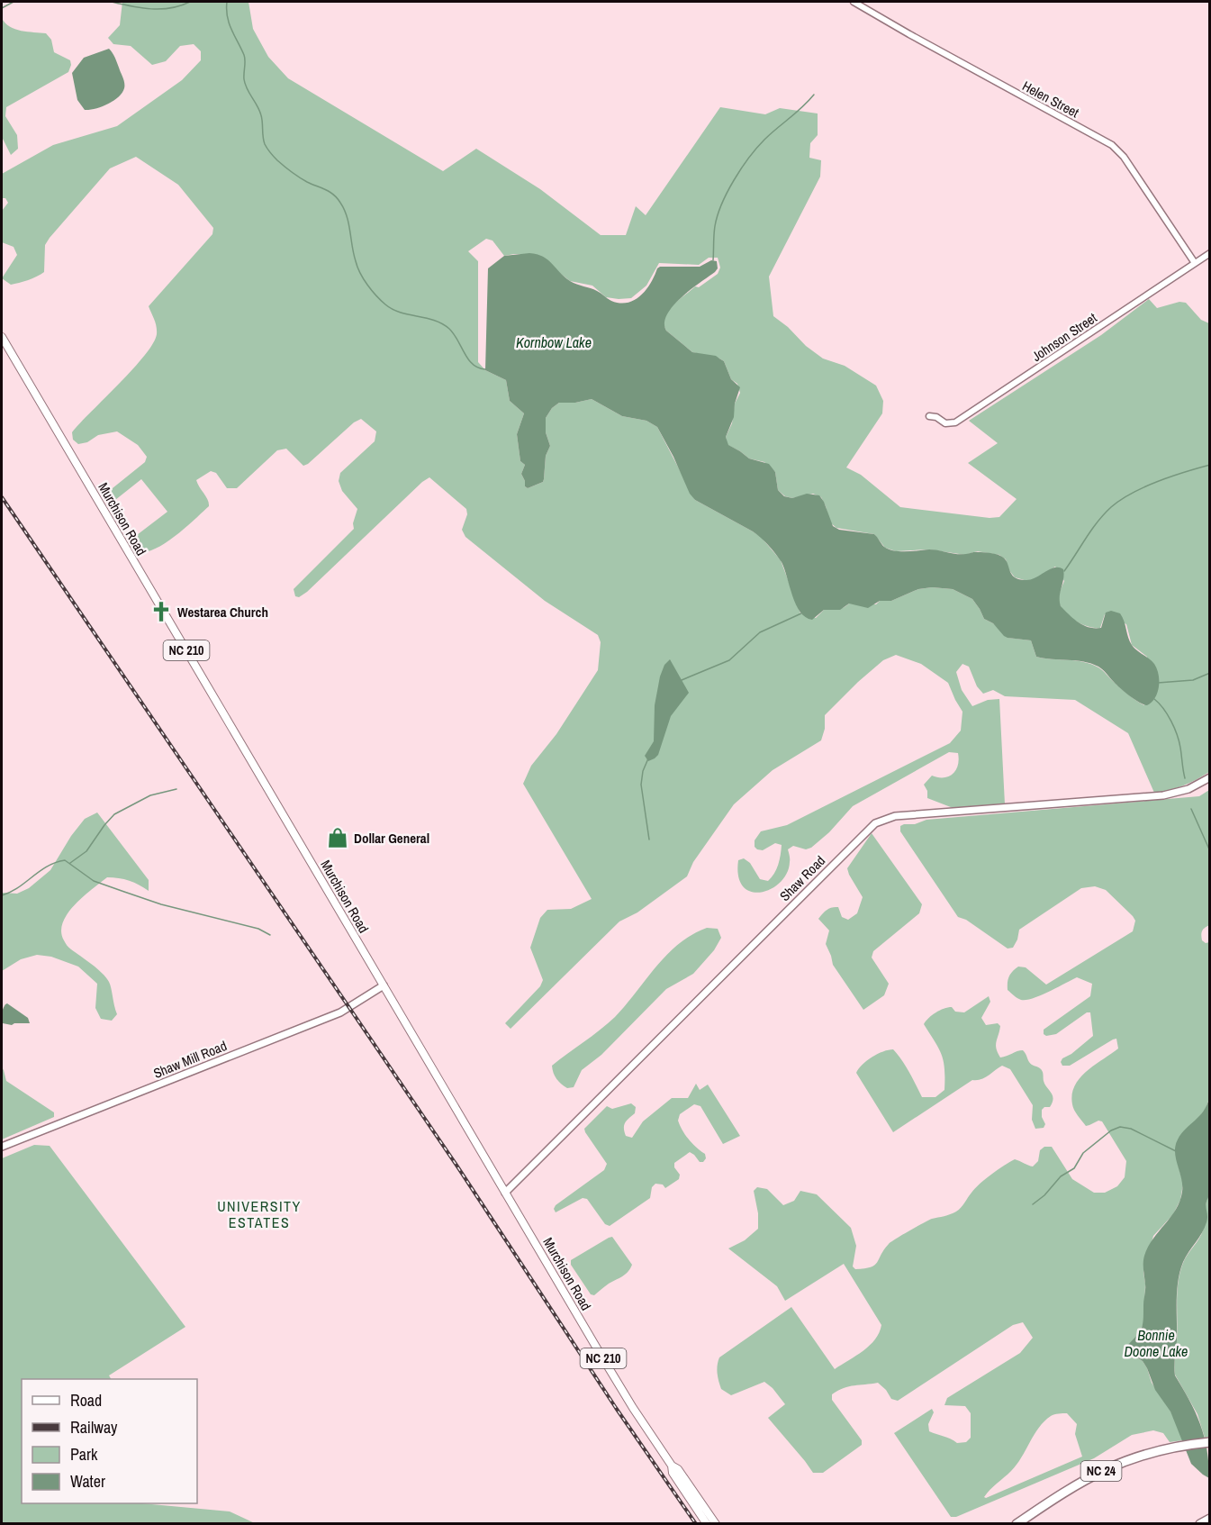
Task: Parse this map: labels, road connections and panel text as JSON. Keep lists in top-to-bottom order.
{
  "streets": {
    "highway": ["NC 24"],
    "main road": [
      "Murchison Road",
      "NC 210",
      "Shaw Road",
      "Shaw Mill Road"
    ],
    "street": ["Helen Street", "Johnson Street"]
  },
  "crossings": [
    ["Helen Street", "Johnson Street"],
    ["Murchison Road", "Shaw Road"],
    ["Murchison Road", "Shaw Mill Road"]
  ],
  "districts": ["UNIVERSITY ESTATES"],
  "water": ["Kornbow Lake", "Bonnie Doone Lake"],
  "places": {
    "church": ["Westarea Church"],
    "shop": ["Dollar General"]
  },
  "legend": [
    "Road",
    "Railway",
    "Park",
    "Water"
  ]
}
